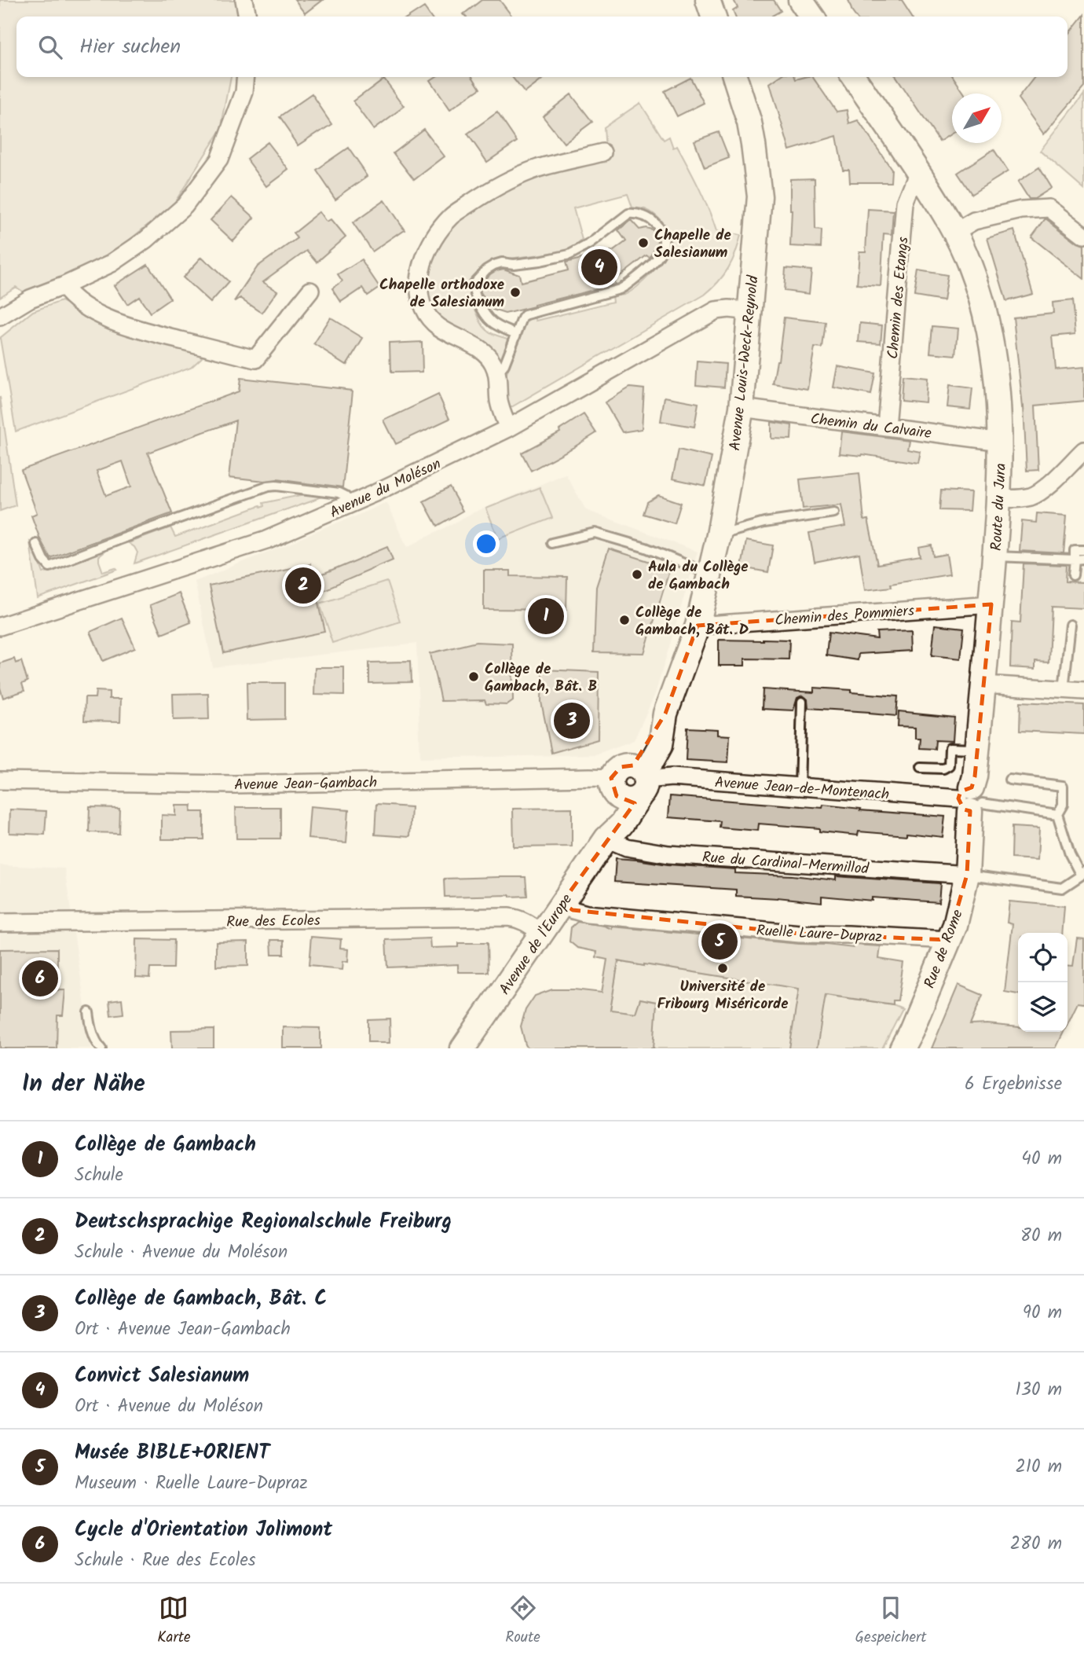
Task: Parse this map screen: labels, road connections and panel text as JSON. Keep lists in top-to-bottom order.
{
  "streets": {
    "main road": [
      "Avenue Louis-Weck-Reynold",
      "Route du Jura",
      "Avenue de l'Europe",
      "Rue de Rome"
    ],
    "street": [
      "Chemin des Etangs",
      "Chemin du Calvaire",
      "Avenue du Moléson",
      "Chemin des Pommiers",
      "Avenue Jean-Gambach",
      "Avenue Jean-de-Montenach",
      "Rue du Cardinal-Mermillod",
      "Rue des Ecoles",
      "Ruelle Laure-Dupraz"
    ]
  },
  "crossings": [
    ["Chemin des Etangs", "Chemin du Calvaire"],
    ["Chemin des Etangs", "Route du Jura"],
    ["Avenue Louis-Weck-Reynold", "Chemin du Calvaire"],
    ["Avenue Louis-Weck-Reynold", "Avenue du Moléson"],
    ["Avenue Louis-Weck-Reynold", "Chemin des Pommiers"],
    ["Avenue Louis-Weck-Reynold", "Avenue Jean-Gambach"],
    ["Avenue Louis-Weck-Reynold", "Avenue Jean-de-Montenach"],
    ["Avenue Louis-Weck-Reynold", "Avenue de l'Europe"],
    ["Chemin du Calvaire", "Route du Jura"],
    ["Route du Jura", "Chemin des Pommiers"],
    ["Route du Jura", "Avenue Jean-de-Montenach"],
    ["Route du Jura", "Rue de Rome"],
    ["Avenue Jean-Gambach", "Avenue Jean-de-Montenach"],
    ["Avenue Jean-Gambach", "Avenue de l'Europe"],
    ["Avenue Jean-de-Montenach", "Avenue de l'Europe"],
    ["Avenue Jean-de-Montenach", "Rue de Rome"],
    ["Rue du Cardinal-Mermillod", "Avenue de l'Europe"],
    ["Rue du Cardinal-Mermillod", "Rue de Rome"],
    ["Rue des Ecoles", "Avenue de l'Europe"],
    ["Ruelle Laure-Dupraz", "Avenue de l'Europe"],
    ["Ruelle Laure-Dupraz", "Rue de Rome"]
  ],
  "places": [
    "Chapelle de Salesianum",
    "Chapelle orthodoxe de Salesianum",
    "Aula du Collège de Gambach",
    "Collège de Gambach, Bât. D",
    "Collège de Gambach, Bât. B",
    "Université de Fribourg Miséricorde"
  ],
  "north": "top right",
  "page": {
    "search": "Hier suchen",
    "pins": [
      "4",
      "2",
      "1",
      "3",
      "5",
      "6"
    ],
    "heading": ["In der Nähe", "6 Ergebnisse"],
    "list": [
      {
        "mark": "1",
        "name": "Collège de Gambach",
        "note": "Schule",
        "value": "40 m"
      },
      {
        "mark": "2",
        "name": "Deutschsprachige Regionalschule Freiburg",
        "note": "Schule · Avenue du Moléson",
        "value": "80 m"
      },
      {
        "mark": "3",
        "name": "Collège de Gambach, Bât. C",
        "note": "Ort · Avenue Jean-Gambach",
        "value": "90 m"
      },
      {
        "mark": "4",
        "name": "Convict Salesianum",
        "note": "Ort · Avenue du Moléson",
        "value": "130 m"
      },
      {
        "mark": "5",
        "name": "Musée BIBLE+ORIENT",
        "note": "Museum · Ruelle Laure-Dupraz",
        "value": "210 m"
      },
      {
        "mark": "6",
        "name": "Cycle d'Orientation Jolimont",
        "note": "Schule · Rue des Ecoles",
        "value": "280 m"
      }
    ],
    "nav": ["Karte", "Route", "Gespeichert"]
  }
}
